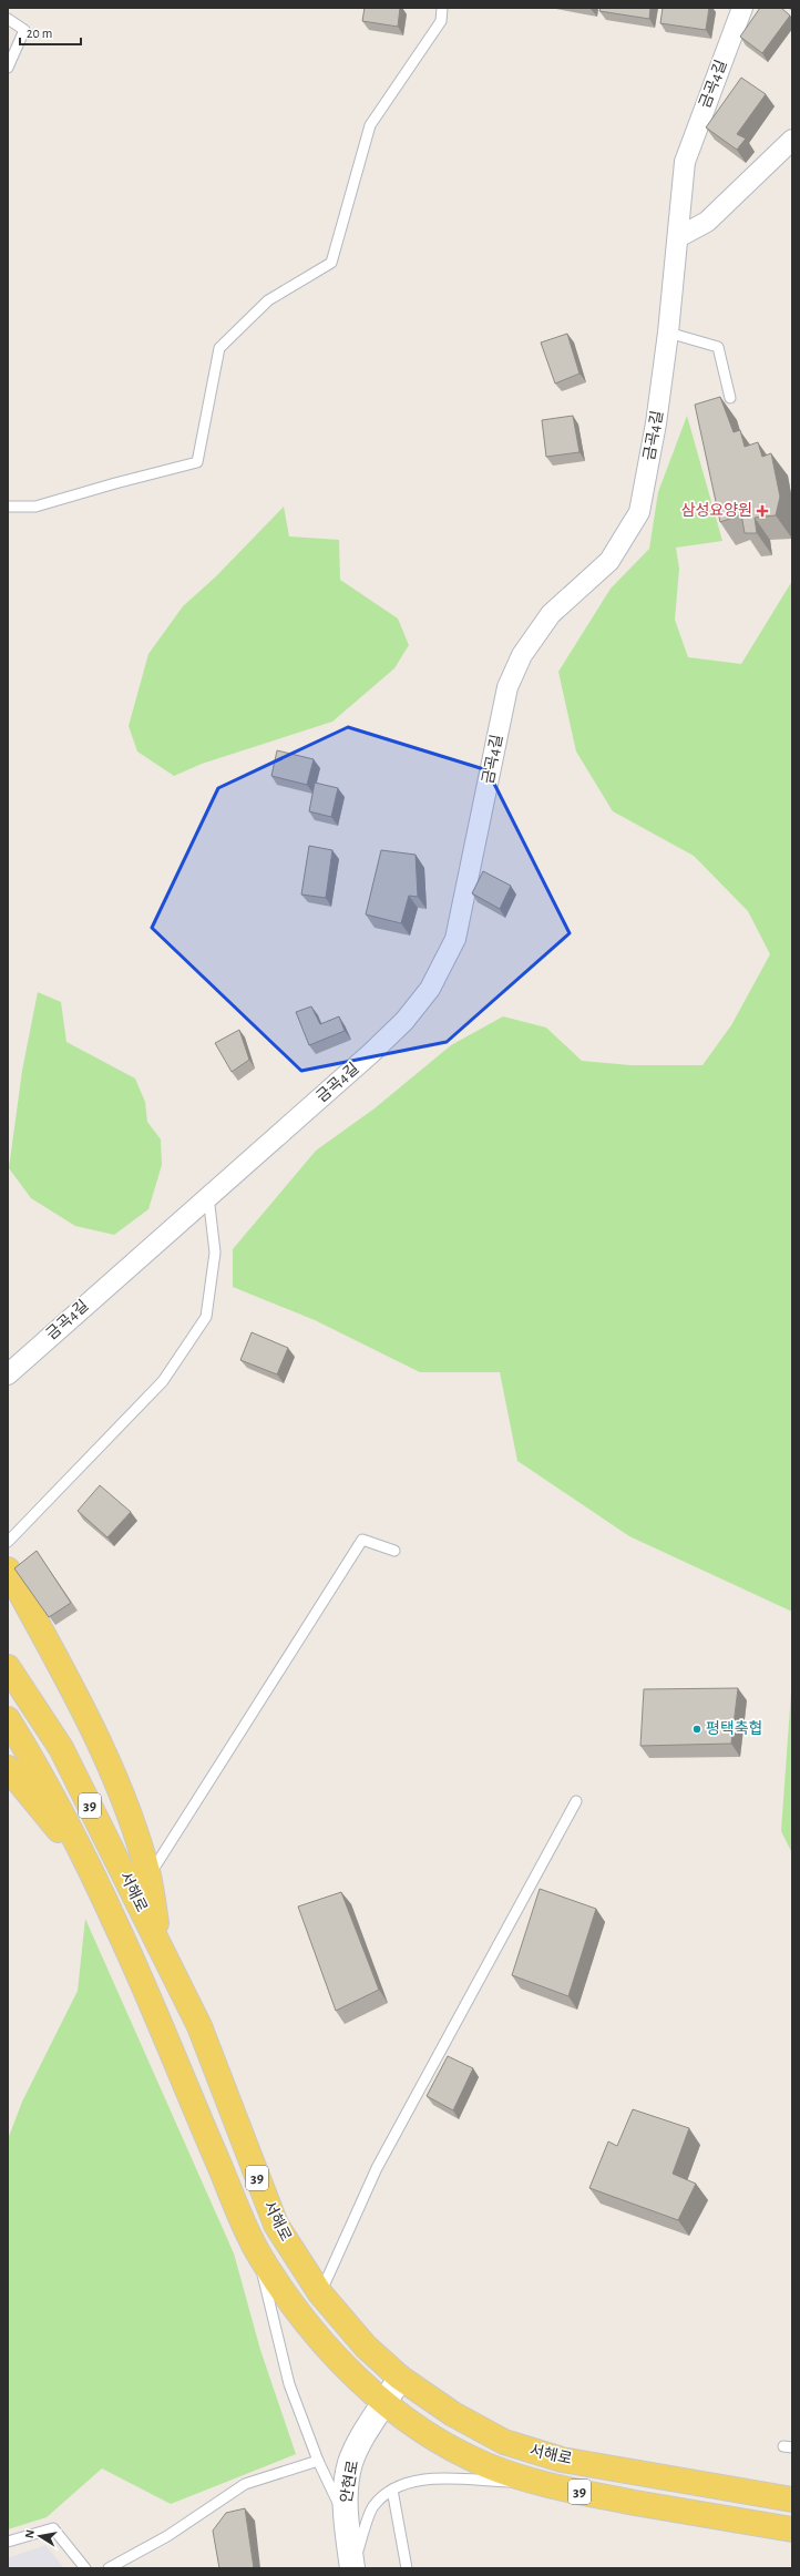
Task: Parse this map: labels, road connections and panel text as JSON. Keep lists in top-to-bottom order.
{
  "streets": {
    "main road": ["39", "서해로", "안현로"],
    "street": ["금곡4길"]
  },
  "crossings": [
    ["서해로", "안현로"]
  ],
  "places": {
    "health": ["삼성요양원"],
    "other": ["평택축협"]
  },
  "scale_bar": "20 m",
  "north": "left"
}
